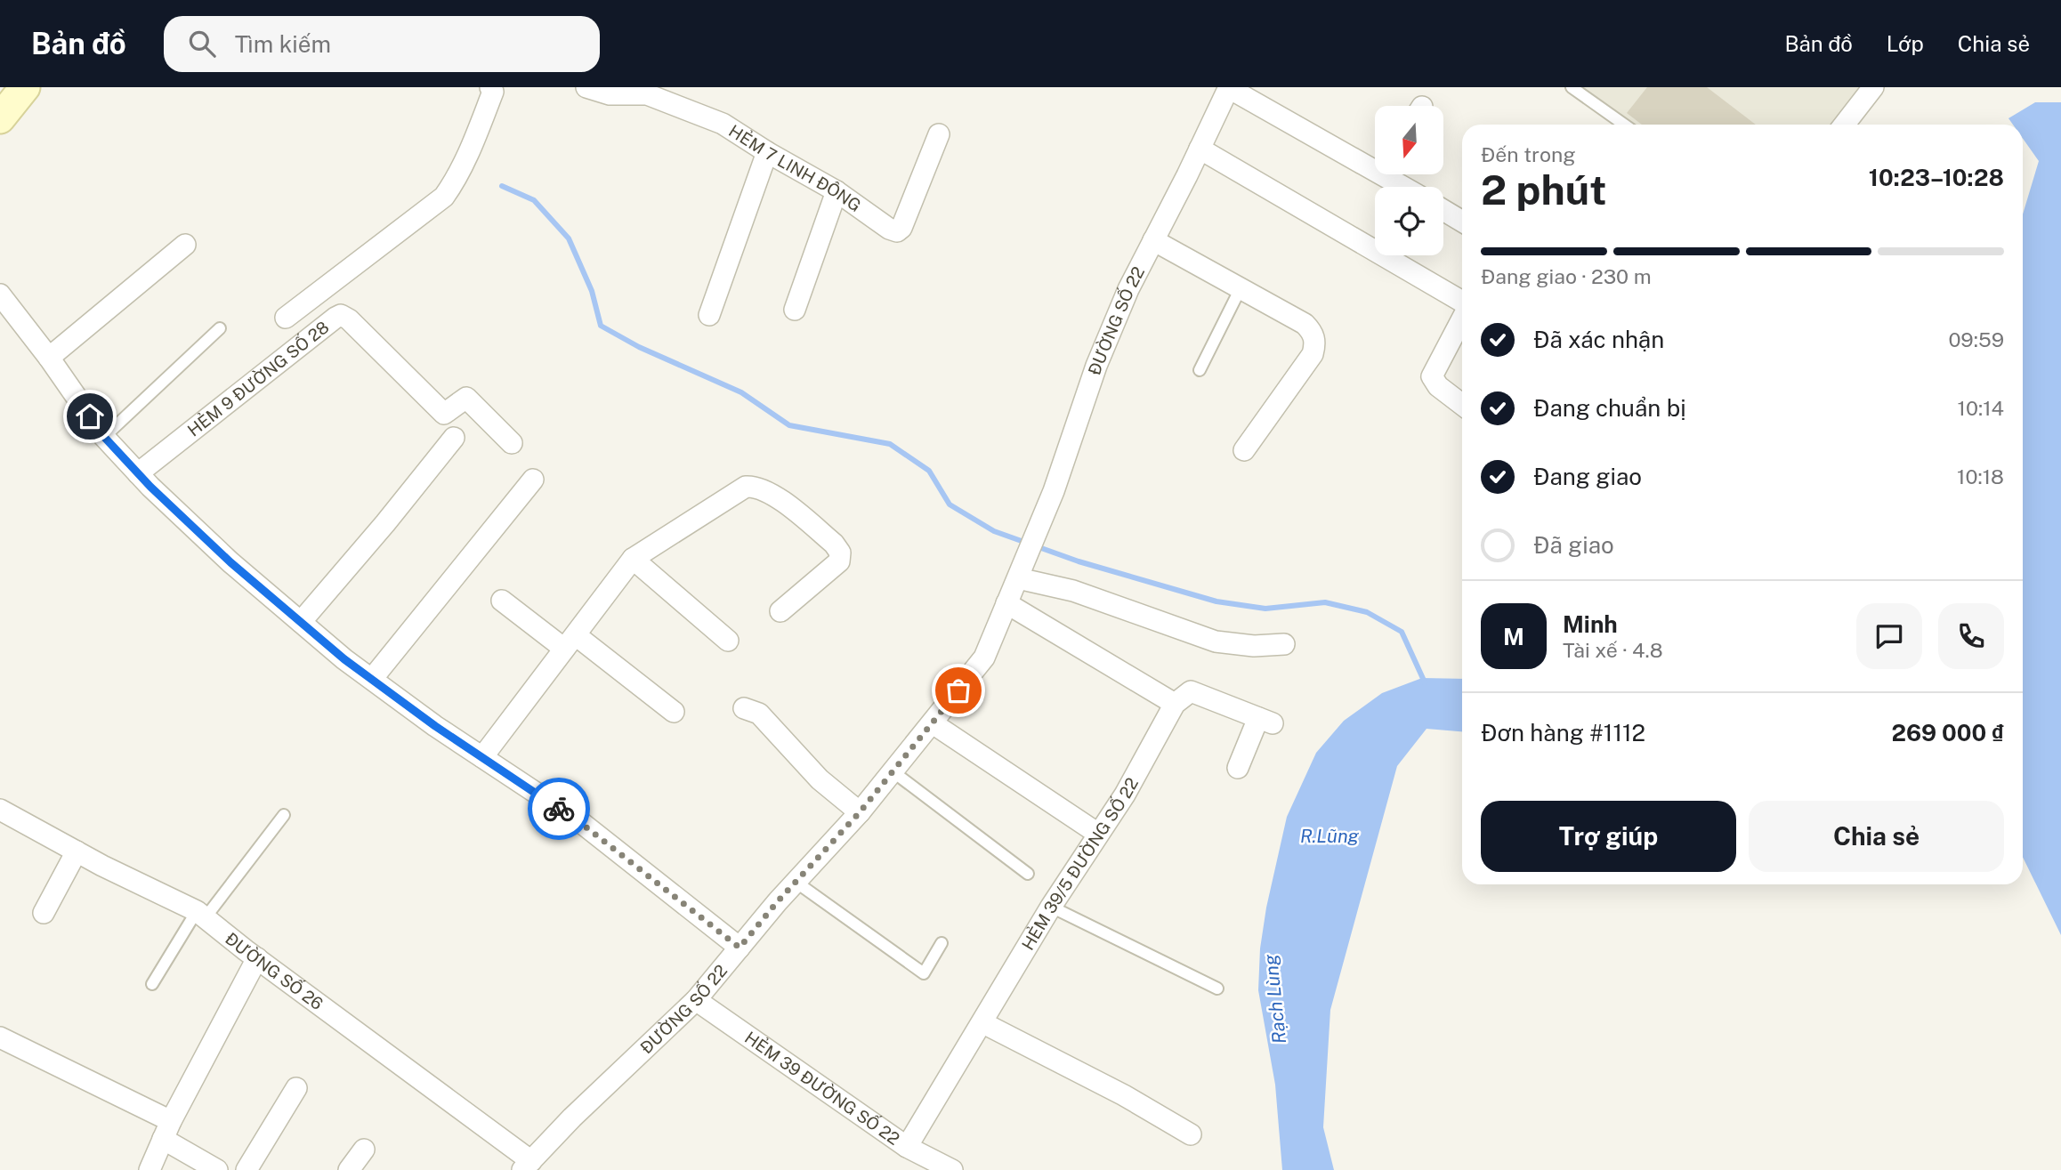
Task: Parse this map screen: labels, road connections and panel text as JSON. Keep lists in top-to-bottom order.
{
  "streets": {
    "street": [
      "HẺM 7 LINH ĐÔNG",
      "ĐƯỜNG SỐ 22",
      "HẺM 9 ĐƯỜNG SỐ 28",
      "HẺM 39/5 ĐƯỜNG SỐ 22",
      "ĐƯỜNG SỐ 26",
      "HẺM 39 ĐƯỜNG SỐ 22"
    ]
  },
  "crossings": [
    ["ĐƯỜNG SỐ 22", "ĐƯỜNG SỐ 26"],
    ["ĐƯỜNG SỐ 22", "HẺM 39 ĐƯỜNG SỐ 22"],
    ["HẺM 39/5 ĐƯỜNG SỐ 22", "HẺM 39 ĐƯỜNG SỐ 22"]
  ],
  "water": ["R.Lũng", "Rạch Lùng"],
  "north": "bottom",
  "page": {
    "header": "Bản đồ",
    "search": "Tìm kiếm",
    "nav": ["Bản đồ", "Lớp", "Chia sẻ"],
    "heading": ["2 phút", "Đến trong", "10:23–10:28"],
    "panel": [
      "Minh",
      "Tài xế · 4.8",
      "Đơn hàng #1112",
      "269 000 ₫"
    ],
    "bar": "Đang giao · 230 m",
    "list": [
      ["Đã xác nhận", "09:59"],
      ["Đang chuẩn bị", "10:14"],
      ["Đang giao", "10:18"],
      "Đã giao"
    ],
    "round": "M",
    "buttons": ["Trợ giúp", "Chia sẻ"]
  }
}
